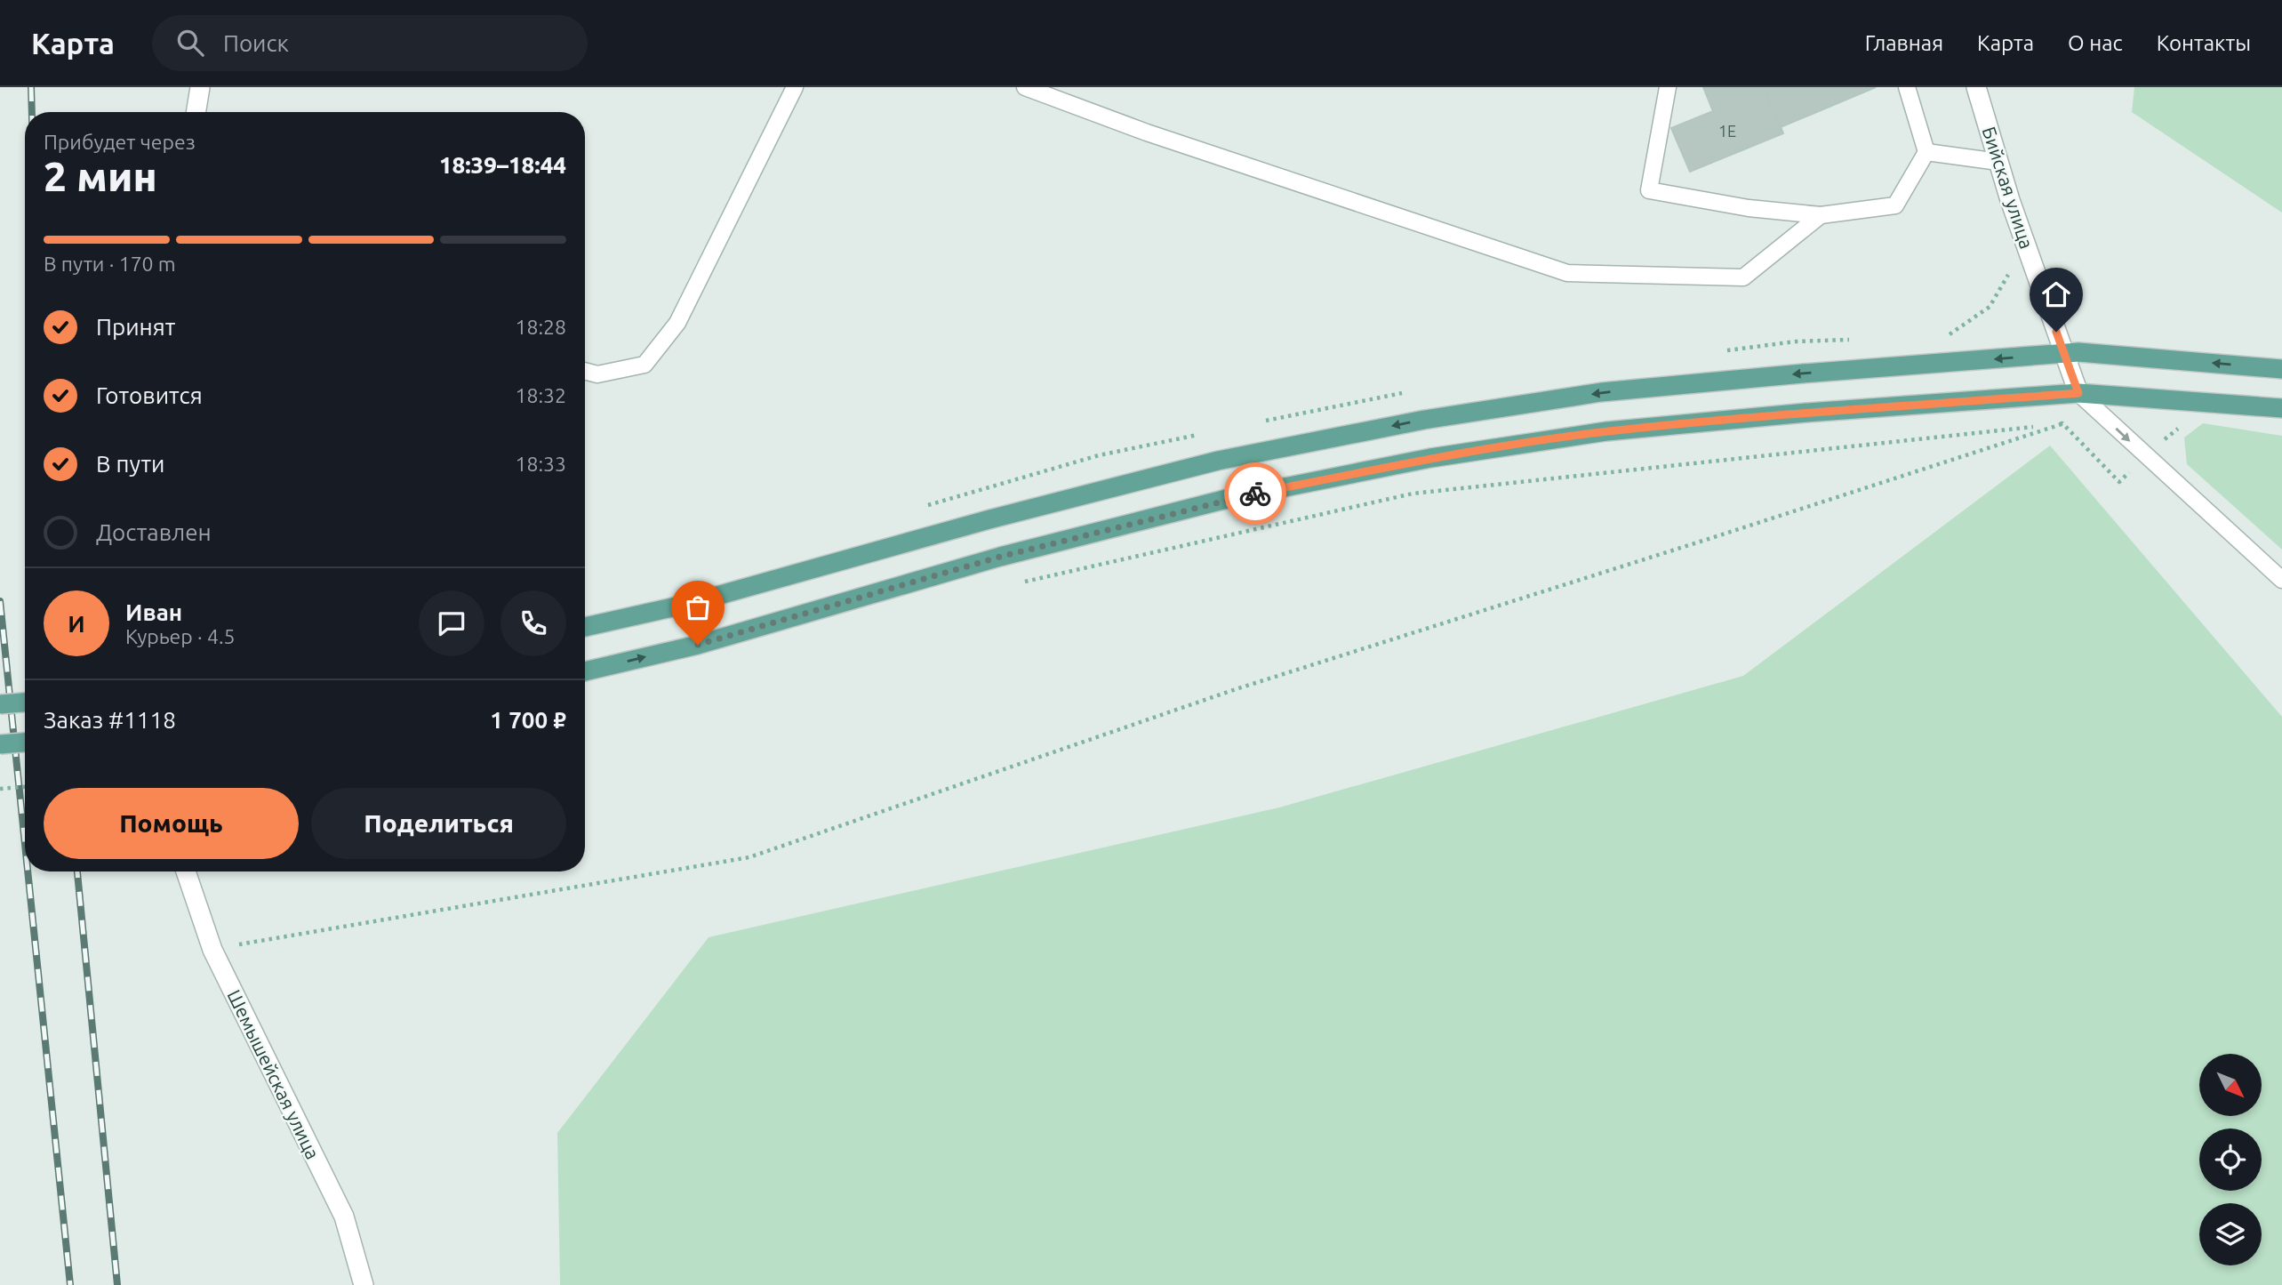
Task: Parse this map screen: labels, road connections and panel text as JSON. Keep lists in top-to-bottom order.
{
  "streets": {
    "street": ["Бийская улица", "Шемышейская улица"]
  },
  "house_numbers": ["1Е"],
  "north": "bottom right",
  "page": {
    "header": "Карта",
    "search": "Поиск",
    "nav": [
      "Главная",
      "Карта",
      "О нас",
      "Контакты"
    ],
    "heading": ["2 мин", "Прибудет через", "18:39–18:44"],
    "panel": [
      "Иван",
      "Курьер · 4.5",
      "Заказ #1118",
      "1 700 ₽"
    ],
    "bar": "В пути · 170 m",
    "list": [
      ["Принят", "18:28"],
      ["Готовится", "18:32"],
      ["В пути", "18:33"],
      "Доставлен"
    ],
    "round": "И",
    "buttons": ["Помощь", "Поделиться"]
  }
}
